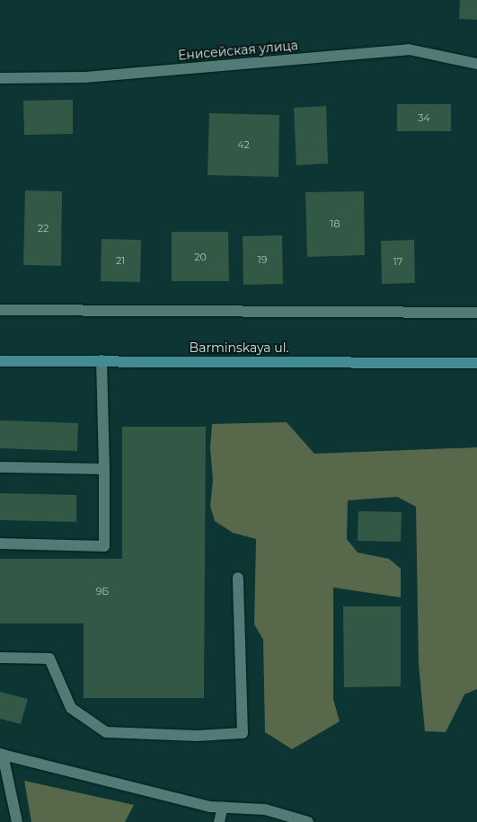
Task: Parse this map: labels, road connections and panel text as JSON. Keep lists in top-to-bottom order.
{
  "streets": {
    "main road": ["Barminskaya ul."],
    "street": ["Енисейская улица"]
  },
  "house_numbers": [
    "34",
    "42",
    "18",
    "22",
    "20",
    "19",
    "21",
    "17",
    "9Б"
  ]
}
